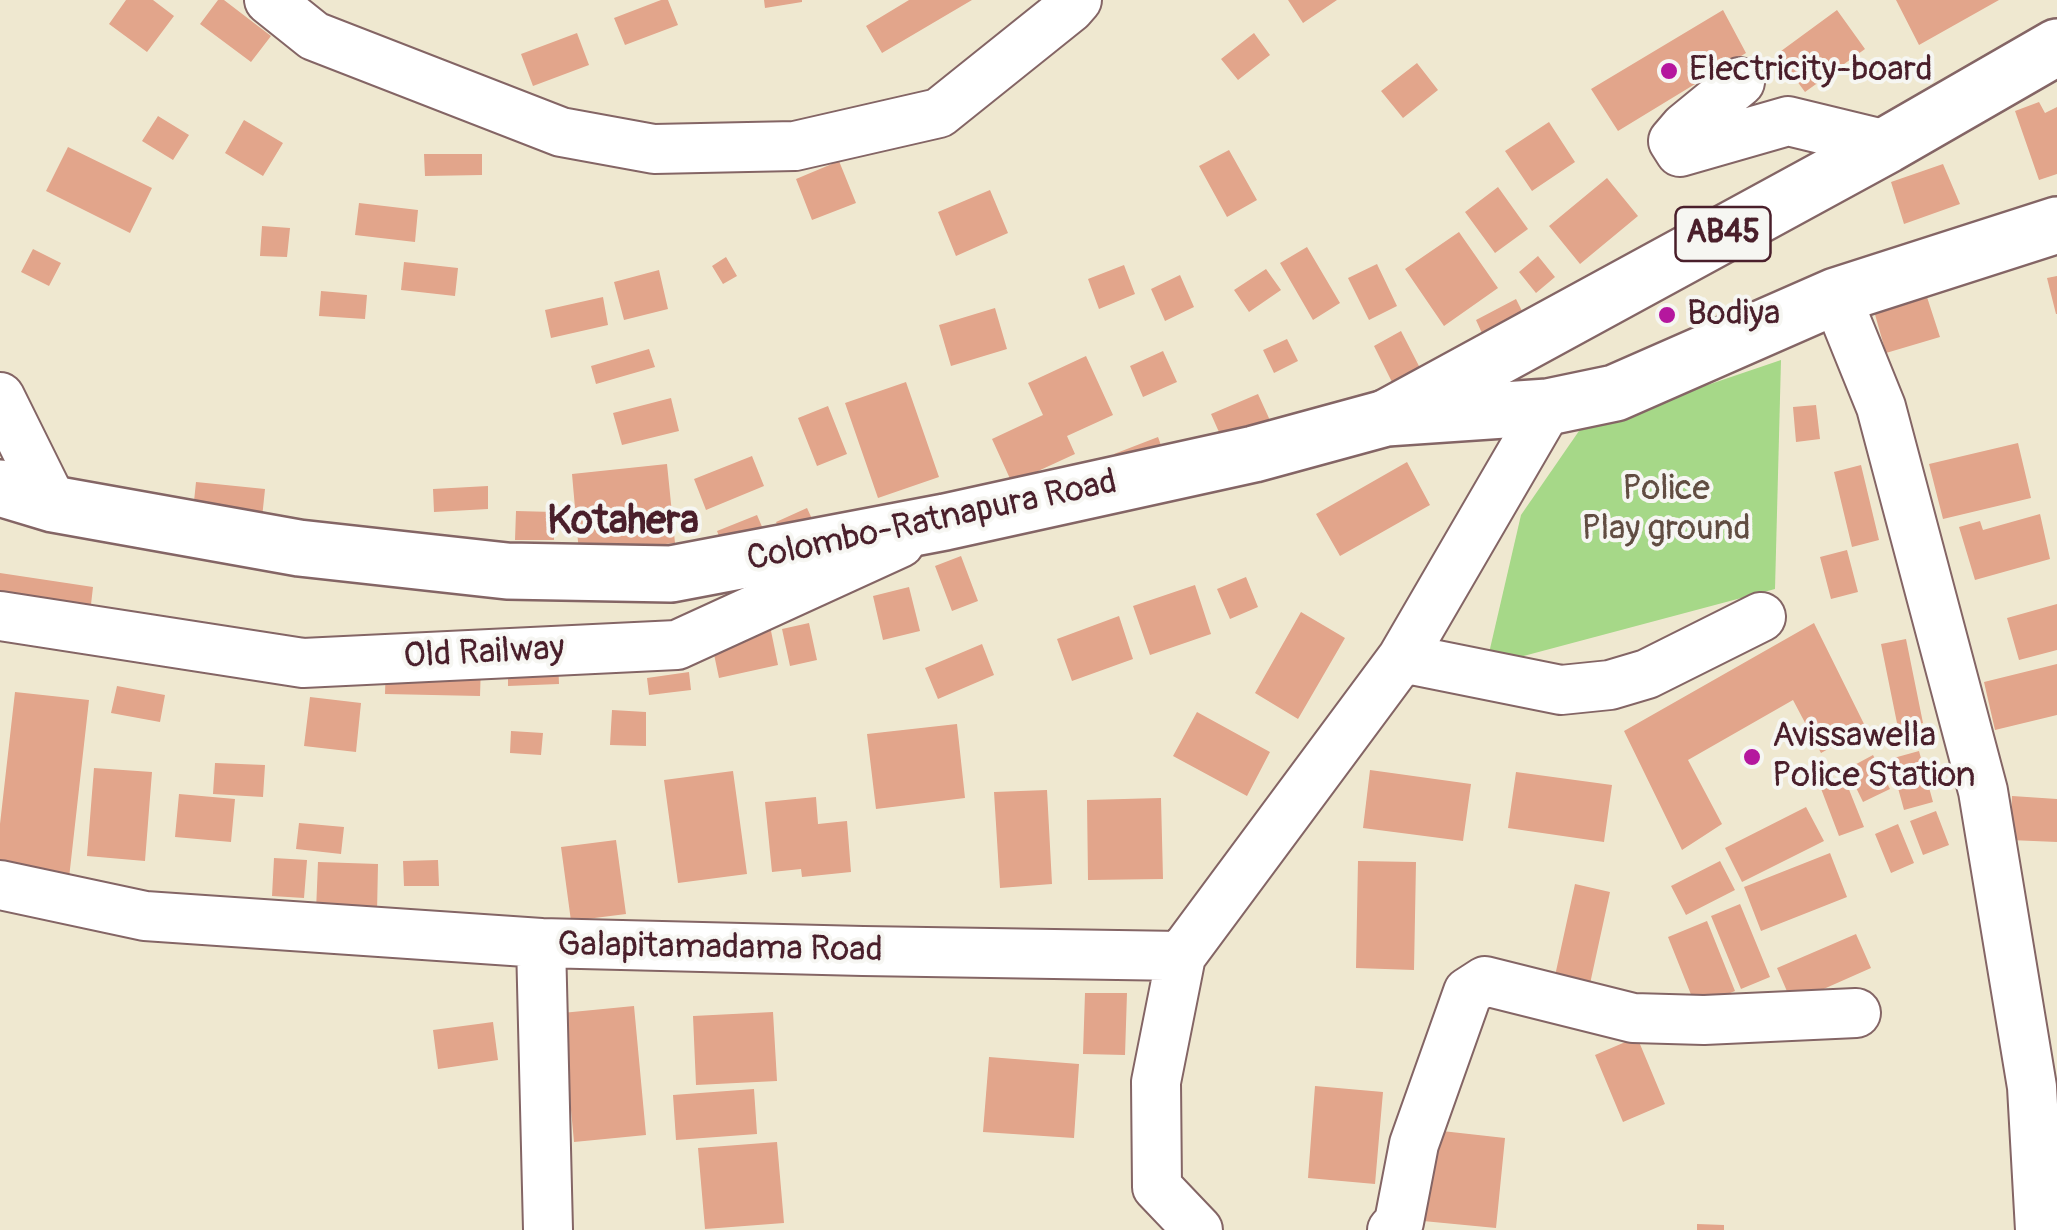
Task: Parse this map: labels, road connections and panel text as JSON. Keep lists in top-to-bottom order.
{
  "streets": {
    "main road": ["AB45", "Colombo-Ratnapura Road"],
    "street": ["Old Railway", "Galapitamadama Road"]
  },
  "crossings": [
    ["AB45", "Colombo-Ratnapura Road"],
    ["Colombo-Ratnapura Road", "Old Railway"]
  ],
  "districts": ["Kotahera"],
  "parks": ["Police Play ground"],
  "places": ["Electricity-board", "Bodiya", "Avissawella Police Station"]
}
